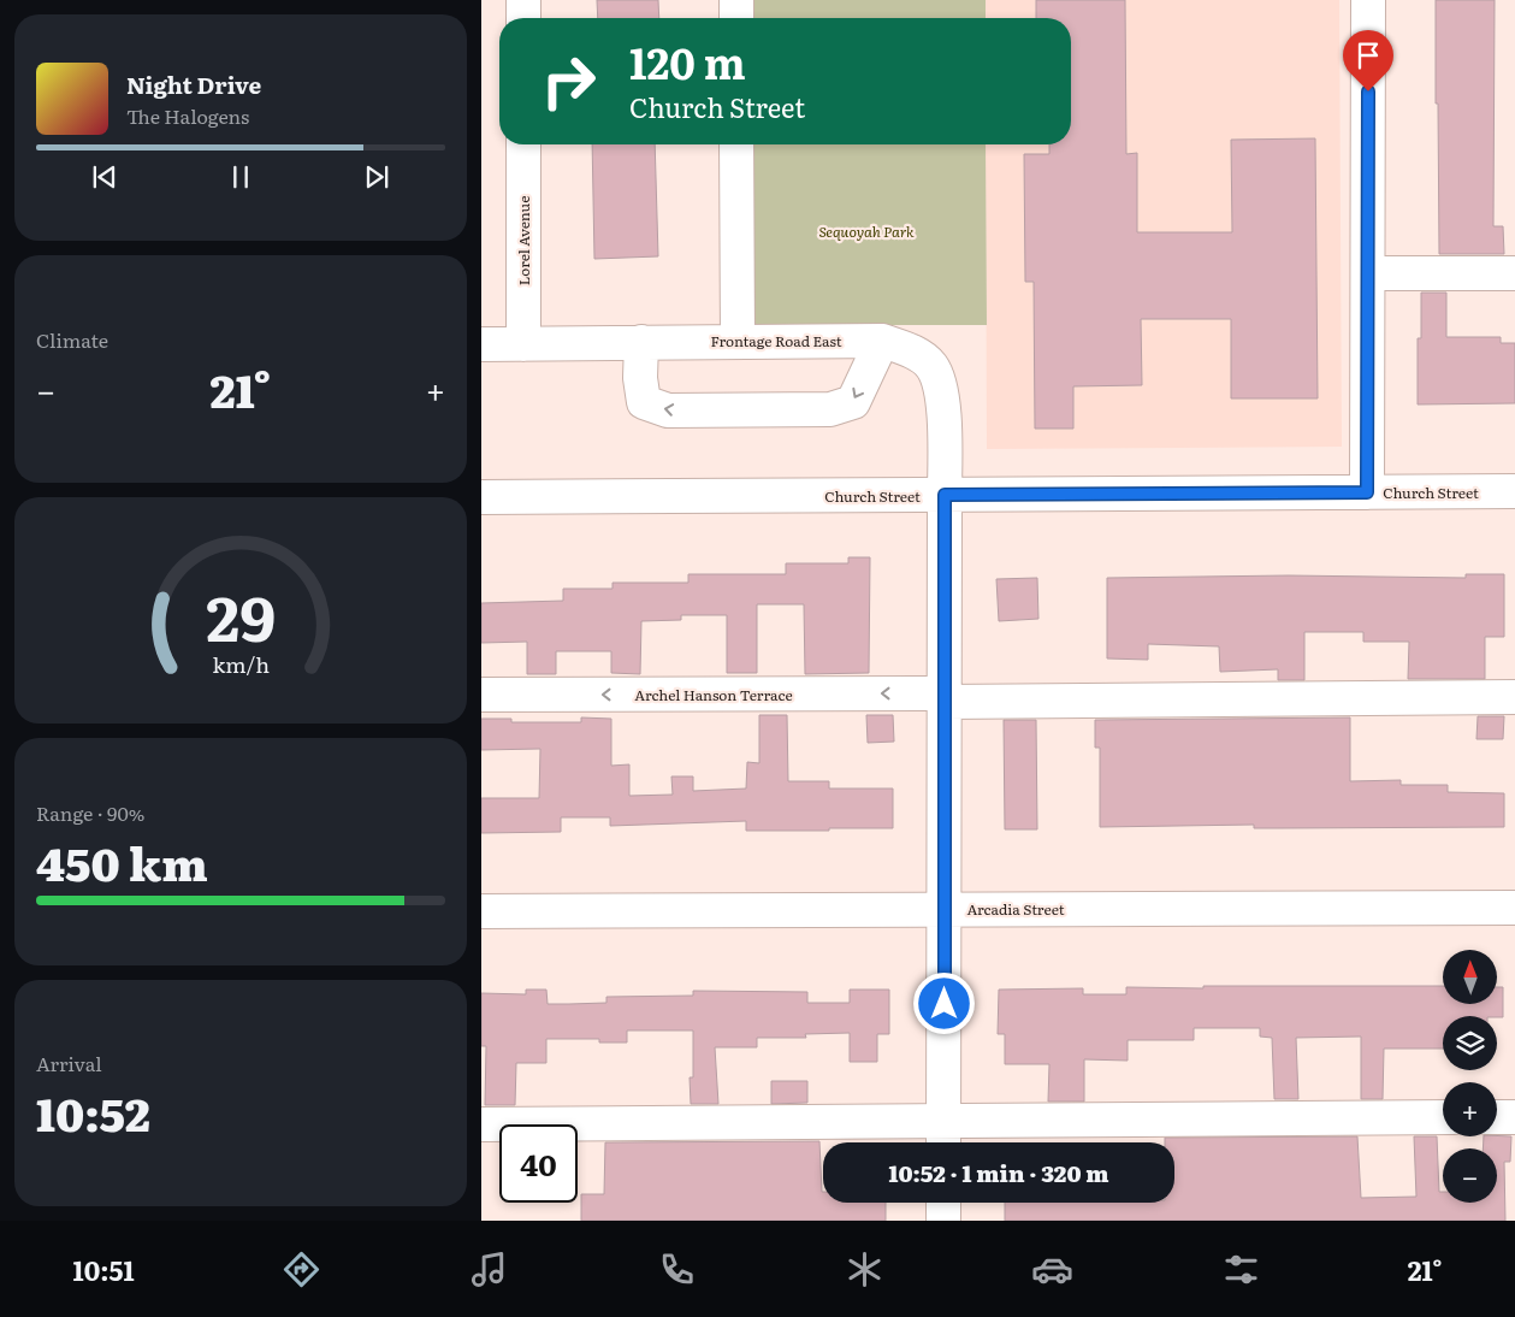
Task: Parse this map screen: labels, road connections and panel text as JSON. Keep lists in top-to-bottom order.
{
  "streets": {
    "street": [
      "Lorel Avenue",
      "Frontage Road East",
      "Church Street",
      "Archel Hanson Terrace",
      "Arcadia Street"
    ]
  },
  "crossings": [
    ["Lorel Avenue", "Frontage Road East"],
    ["Frontage Road East", "Church Street"],
    ["Frontage Road East", "Archel Hanson Terrace"],
    ["Frontage Road East", "Arcadia Street"]
  ],
  "one_way": ["Archel Hanson Terrace"],
  "parks": ["Sequoyah Park"],
  "north": "top",
  "page": {
    "turn": ["120 m", "Church Street"],
    "song": ["Night Drive", "The Halogens"],
    "tile": [
      "Climate",
      ["Range · 90%", "450 km"],
      ["Arrival", "10:52"]
    ],
    "heat": ["−", "21°", "+"],
    "map_buttons": ["+", "−"],
    "limit": "40",
    "trip": "10:52 · 1 min · 320 m",
    "tabs": ["10:51", "21°"],
    "gauge": ["29", "km/h"]
  }
}
